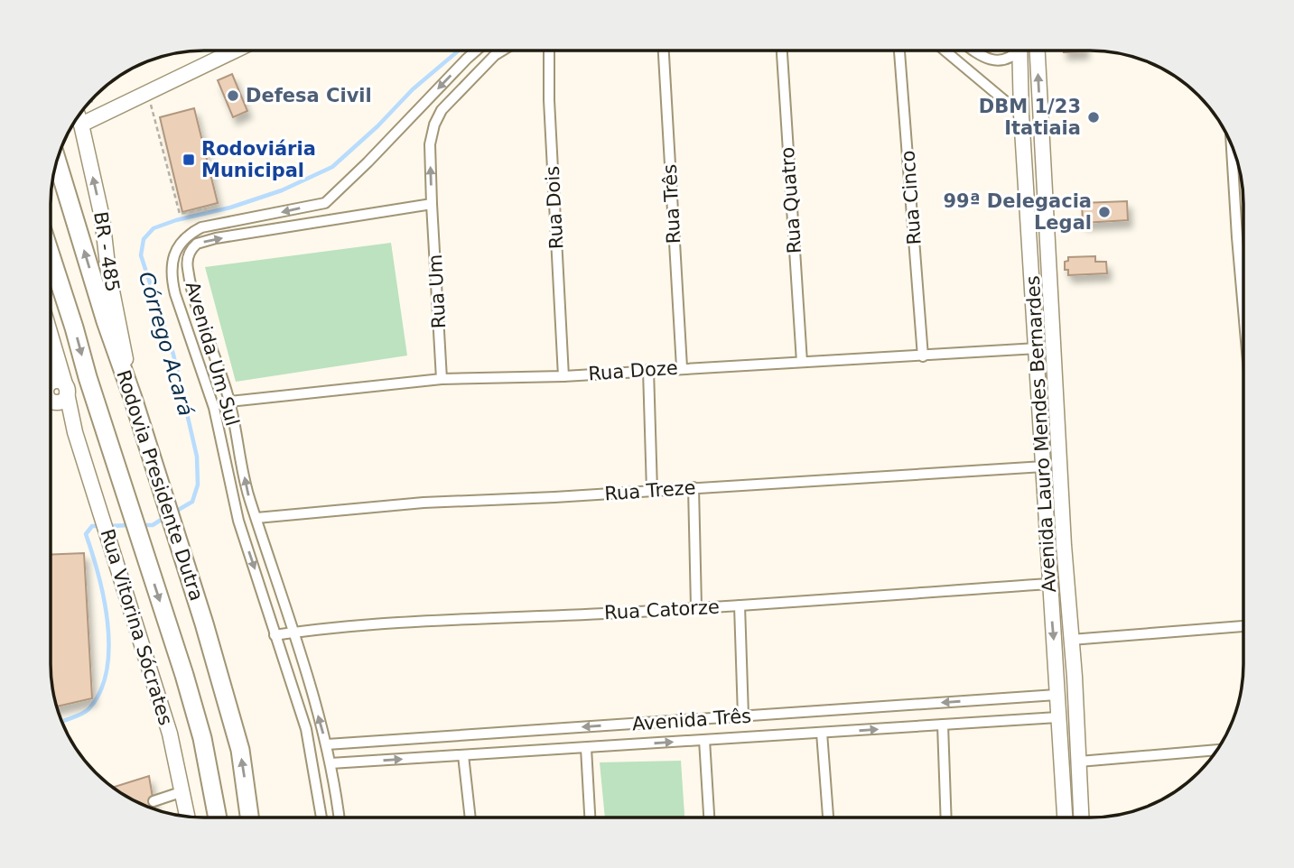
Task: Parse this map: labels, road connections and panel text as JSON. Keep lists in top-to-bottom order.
{
  "streets": {
    "highway": ["Rodovia Presidente Dutra"],
    "street": [
      "Rua Cinco",
      "Rua Quatro",
      "Rua Três",
      "Rua Dois",
      "BR - 485",
      "Rua Um",
      "Avenida Um Sul",
      "Rua Doze",
      "Avenida Lauro Mendes Bernardes",
      "Rua Treze",
      "Rua Catorze",
      "Rua Vitorina Sócrates",
      "Avenida Três"
    ]
  },
  "crossings": [
    ["Rua Cinco", "Rua Doze"],
    ["Rua Quatro", "Rua Doze"],
    ["Rua Três", "Rua Doze"],
    ["Rua Dois", "Rua Doze"],
    ["BR - 485", "Rodovia Presidente Dutra"],
    ["Rua Um", "Avenida Um Sul"],
    ["Rua Um", "Rua Doze"],
    ["Avenida Um Sul", "Rua Doze"],
    ["Avenida Um Sul", "Rua Treze"],
    ["Avenida Um Sul", "Rua Catorze"],
    ["Avenida Um Sul", "Avenida Três"],
    ["Rua Doze", "Avenida Lauro Mendes Bernardes"],
    ["Avenida Lauro Mendes Bernardes", "Rua Treze"],
    ["Avenida Lauro Mendes Bernardes", "Rua Catorze"],
    ["Avenida Lauro Mendes Bernardes", "Avenida Três"]
  ],
  "one_way": ["BR - 485"],
  "water": ["Córrego Acará"],
  "places": {
    "other": ["Defesa Civil", "DBM 1/23 Itatiaia", "99ª Delegacia Legal"],
    "transit": ["Rodoviária Municipal"]
  }
}
